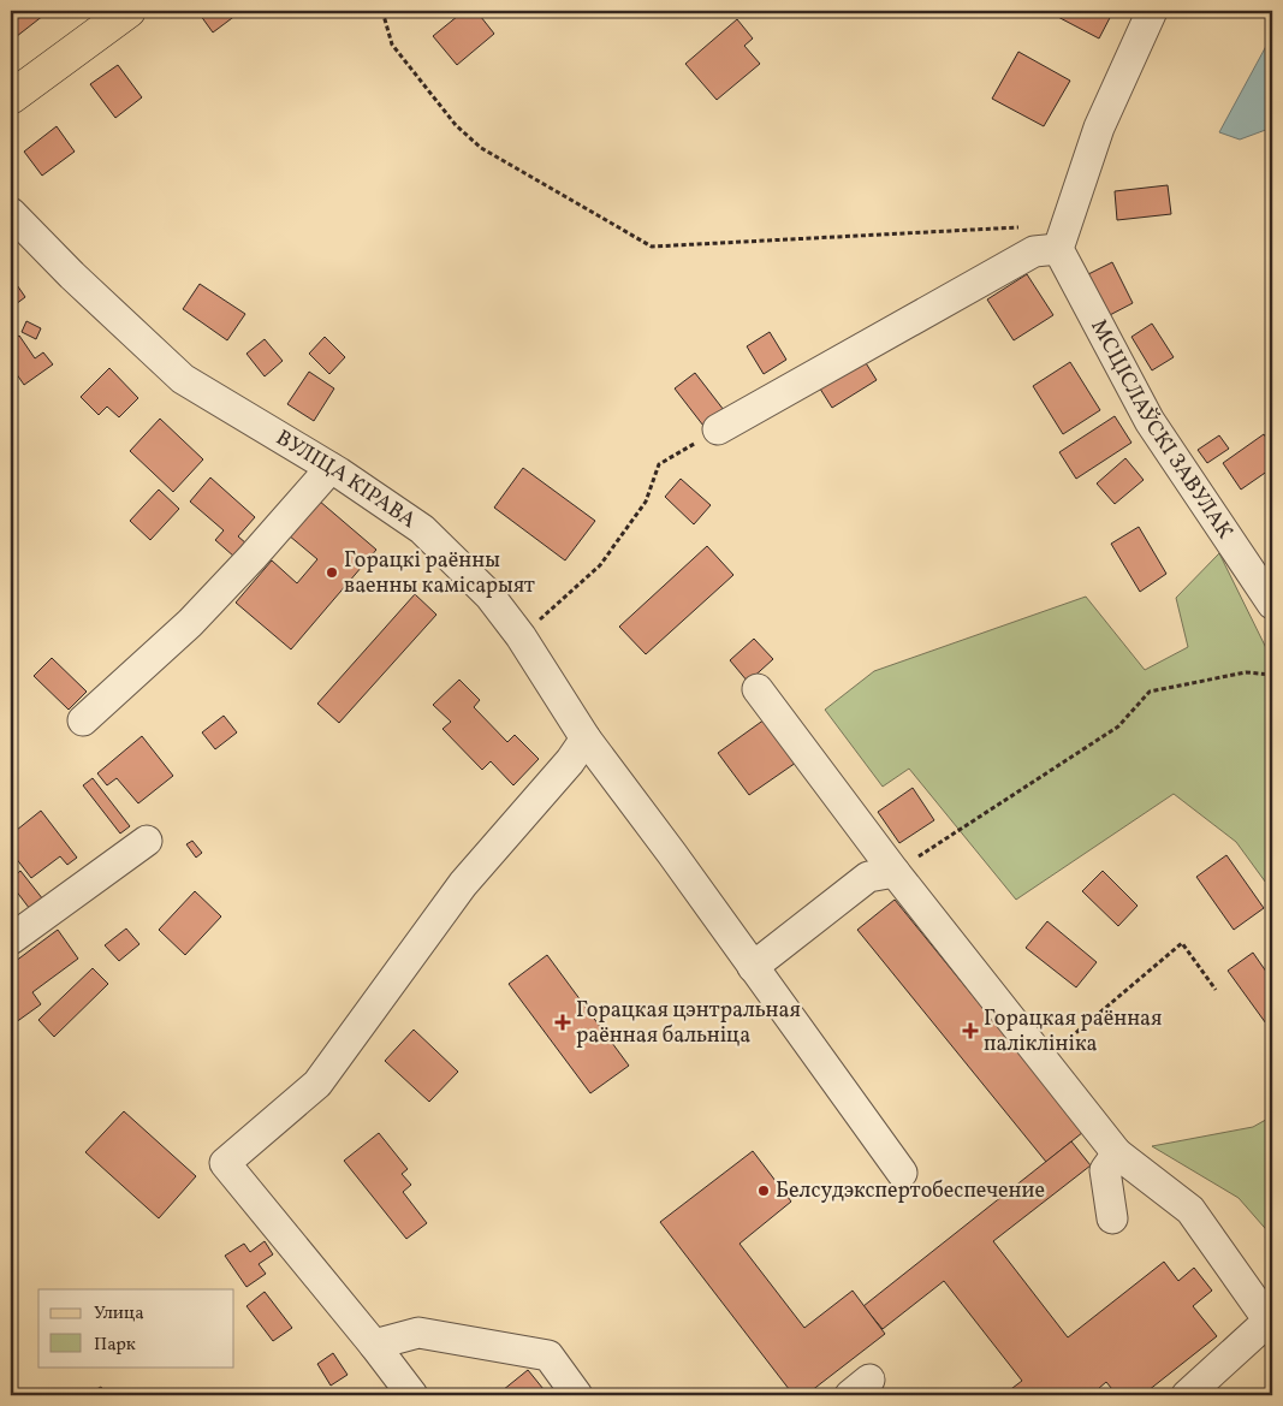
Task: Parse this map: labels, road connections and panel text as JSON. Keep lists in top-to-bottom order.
{
  "streets": {
    "street": ["МСЦІСЛАЎСКІ ЗАВУЛАК", "ВУЛІЦА КІРАВА"]
  },
  "places": {
    "other": ["Горацкі раённы ваенны камісарыят", "Белсудэкспертобеспечение"],
    "health": ["Горацкая цэнтральная раённая бальніца", "Горацкая раённая паліклініка"]
  },
  "legend": ["Улица", "Парк"]
}
